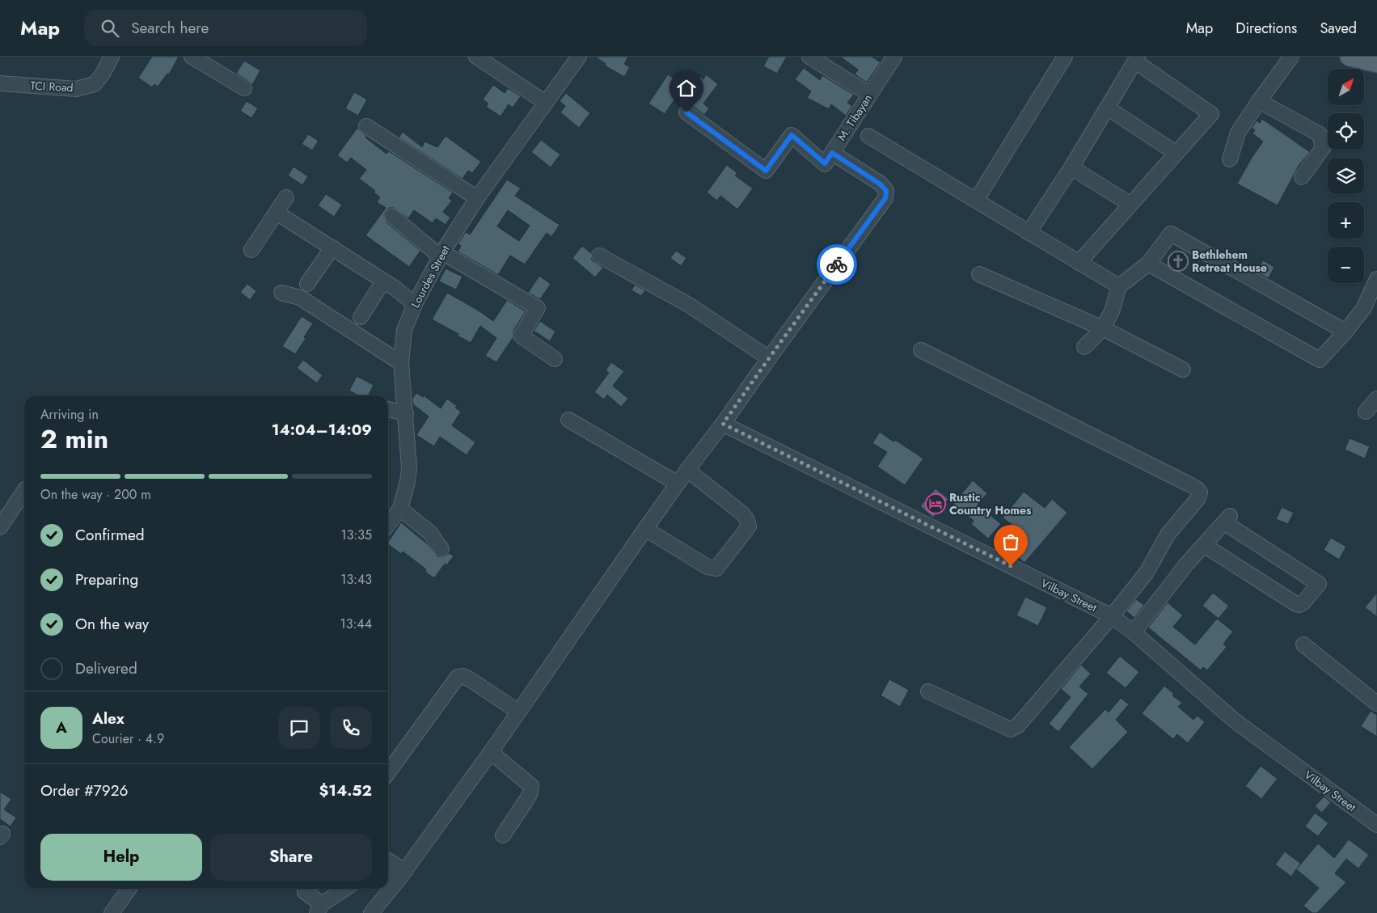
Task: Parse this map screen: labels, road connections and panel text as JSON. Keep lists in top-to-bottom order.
{
  "streets": {
    "street": [
      "TCI Road",
      "M. Tibayan",
      "Lourdes Street",
      "Vilbay Street"
    ]
  },
  "places": {
    "church": ["Bethlehem Retreat House"],
    "hotel": ["Rustic Country Homes"]
  },
  "north": "top right",
  "page": {
    "header": "Map",
    "search": "Search here",
    "nav": ["Map", "Directions", "Saved"],
    "map_buttons": ["+", "−"],
    "heading": ["2 min", "Arriving in", "14:04–14:09"],
    "panel": [
      "Alex",
      "Courier · 4.9",
      "Order #7926",
      "$14.52"
    ],
    "bar": "On the way · 200 m",
    "list": [
      ["Confirmed", "13:35"],
      ["Preparing", "13:43"],
      ["On the way", "13:44"],
      "Delivered"
    ],
    "round": "A",
    "buttons": ["Help", "Share"]
  }
}
